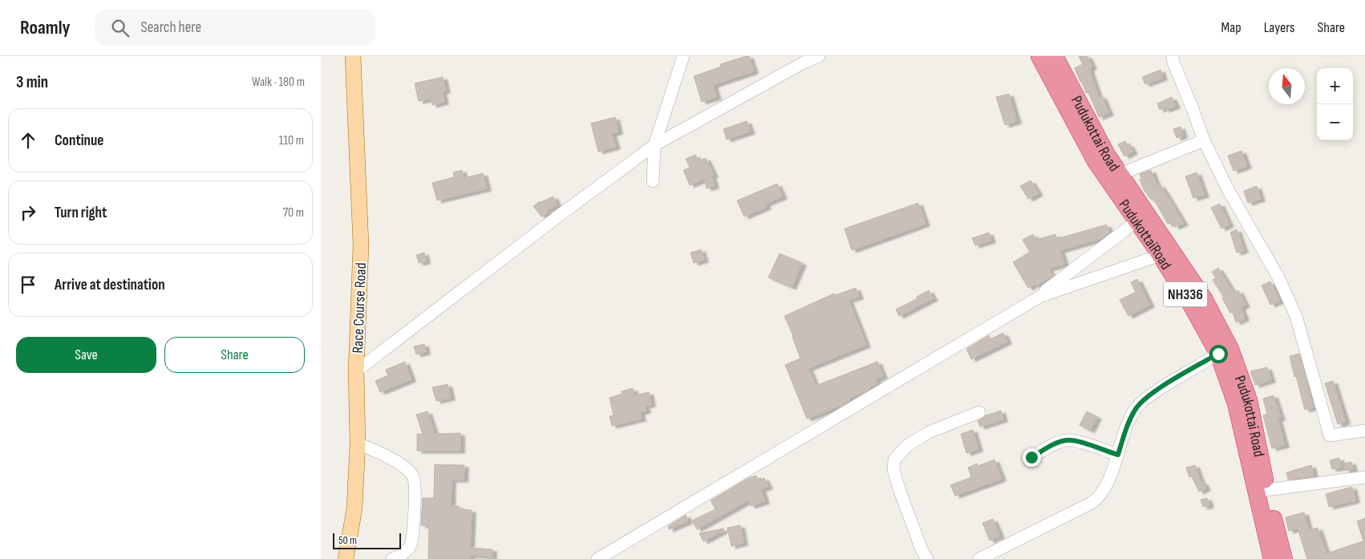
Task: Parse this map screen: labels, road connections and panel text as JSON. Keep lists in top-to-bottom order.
{
  "streets": {
    "highway": ["Pudukottai Road", "PudukottaiRoad", "NH336"],
    "main road": ["Race Course Road"]
  },
  "crossings": [
    ["Pudukottai Road", "PudukottaiRoad"]
  ],
  "scale_bar": "50 m",
  "north": "top",
  "page": {
    "header": "Roamly",
    "search": "Search here",
    "nav": ["Map", "Layers", "Share"],
    "heading": ["3 min", "Walk · 180 m"],
    "map_buttons": ["+", "−"],
    "list": [
      ["Continue", "110 m"],
      ["Turn right", "70 m"],
      "Arrive at destination"
    ],
    "buttons": ["Save", "Share"],
    "scale": "50 m"
  }
}
